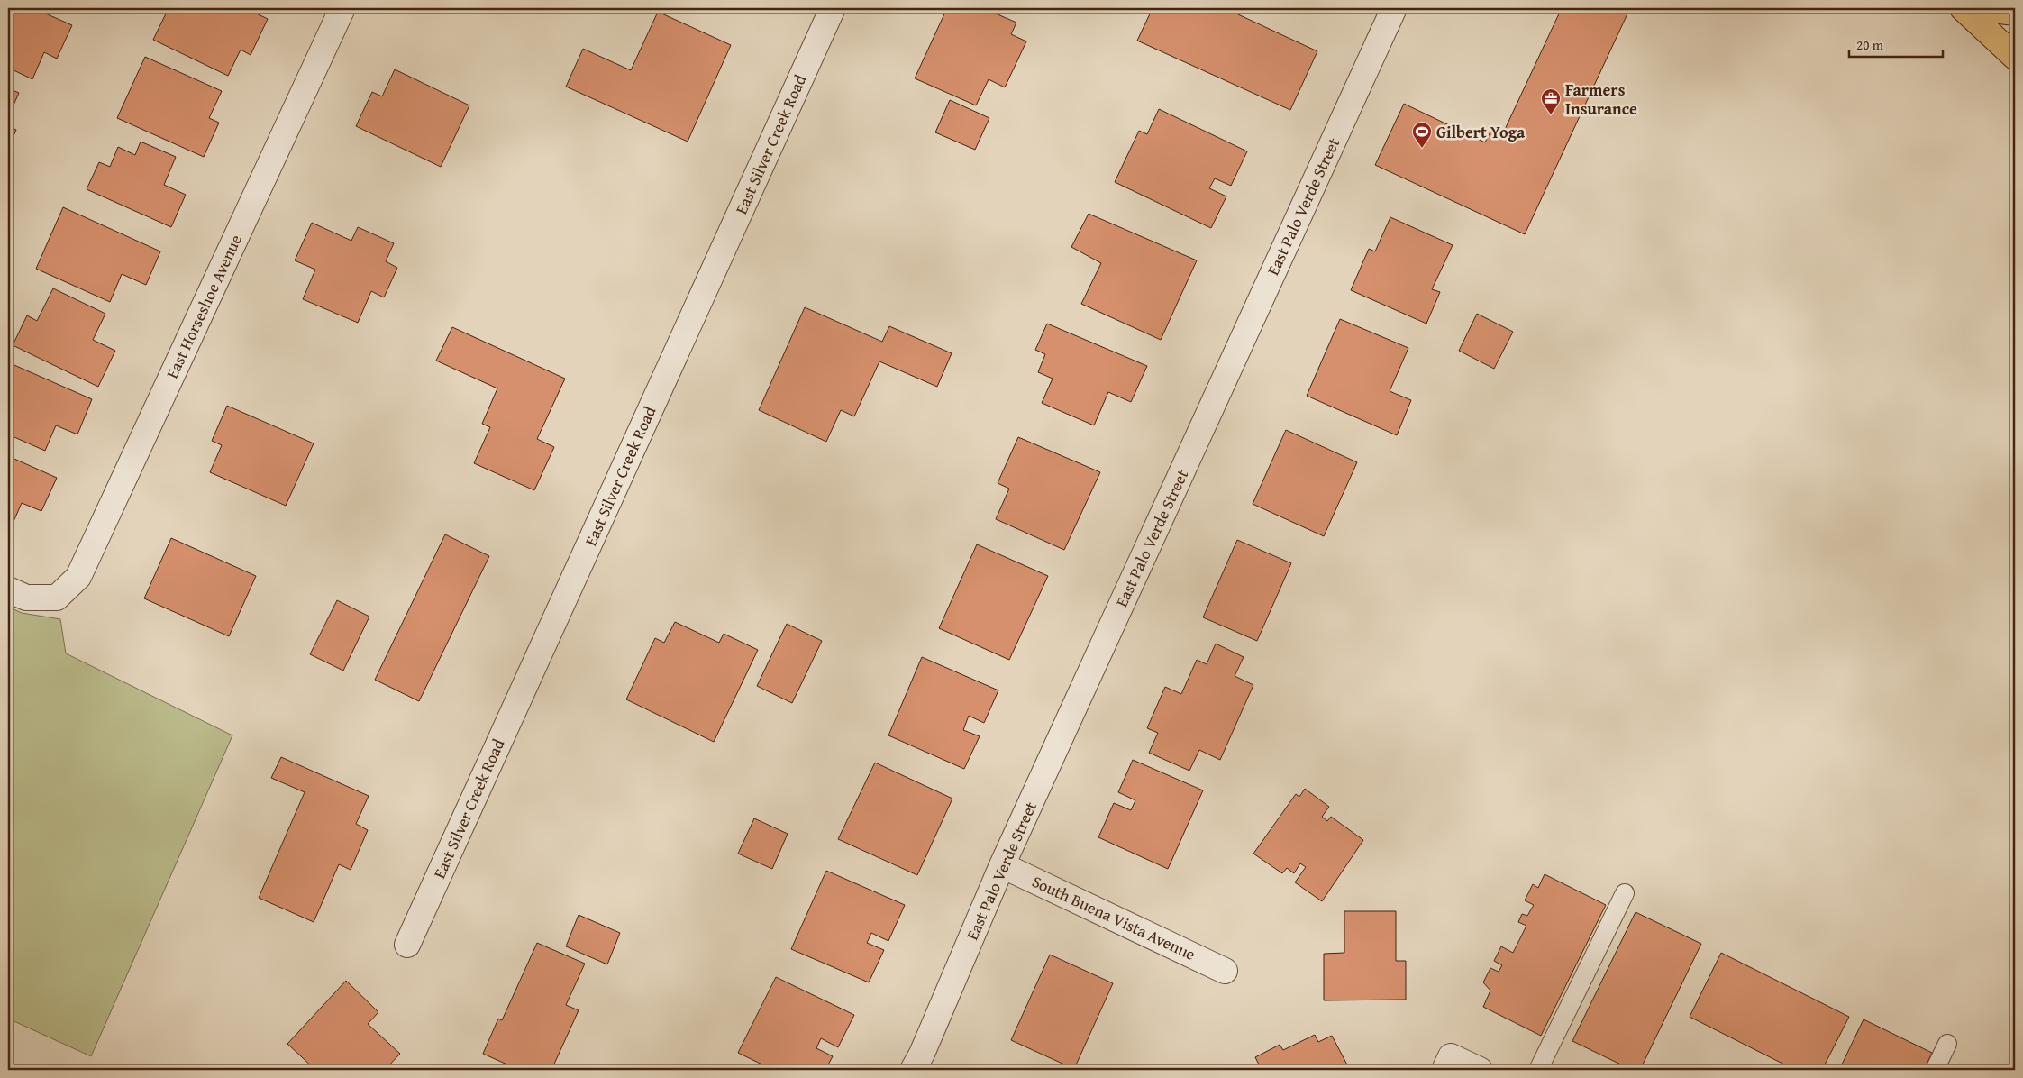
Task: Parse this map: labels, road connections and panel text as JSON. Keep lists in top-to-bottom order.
{
  "streets": {
    "street": [
      "East Silver Creek Road",
      "East Palo Verde Street",
      "East Horseshoe Avenue",
      "South Buena Vista Avenue"
    ]
  },
  "crossings": [
    ["East Palo Verde Street", "South Buena Vista Avenue"]
  ],
  "places": {
    "office": ["Farmers Insurance"],
    "sports": ["Gilbert Yoga"]
  },
  "scale_bar": "20 m"
}
